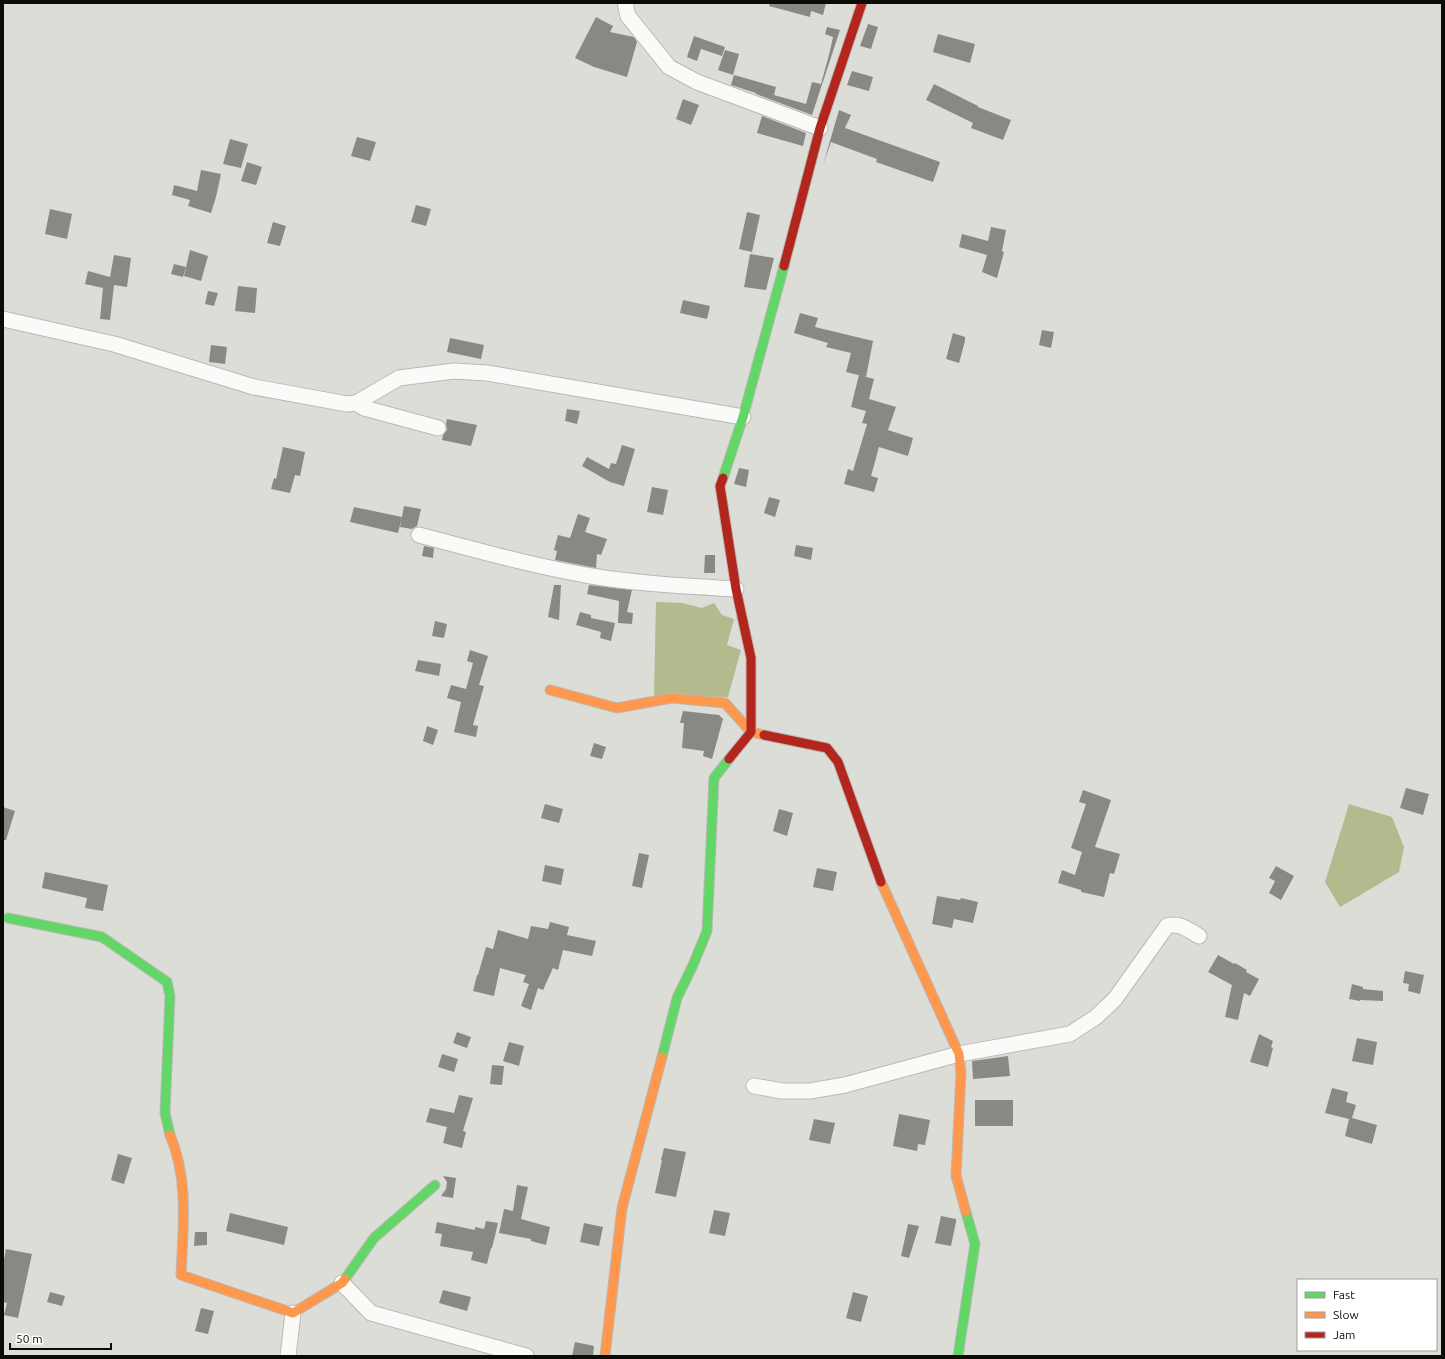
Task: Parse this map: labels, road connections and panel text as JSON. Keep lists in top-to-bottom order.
{
  "legend": ["Fast", "Slow", "Jam"],
  "scale_bar": "50 m"
}
